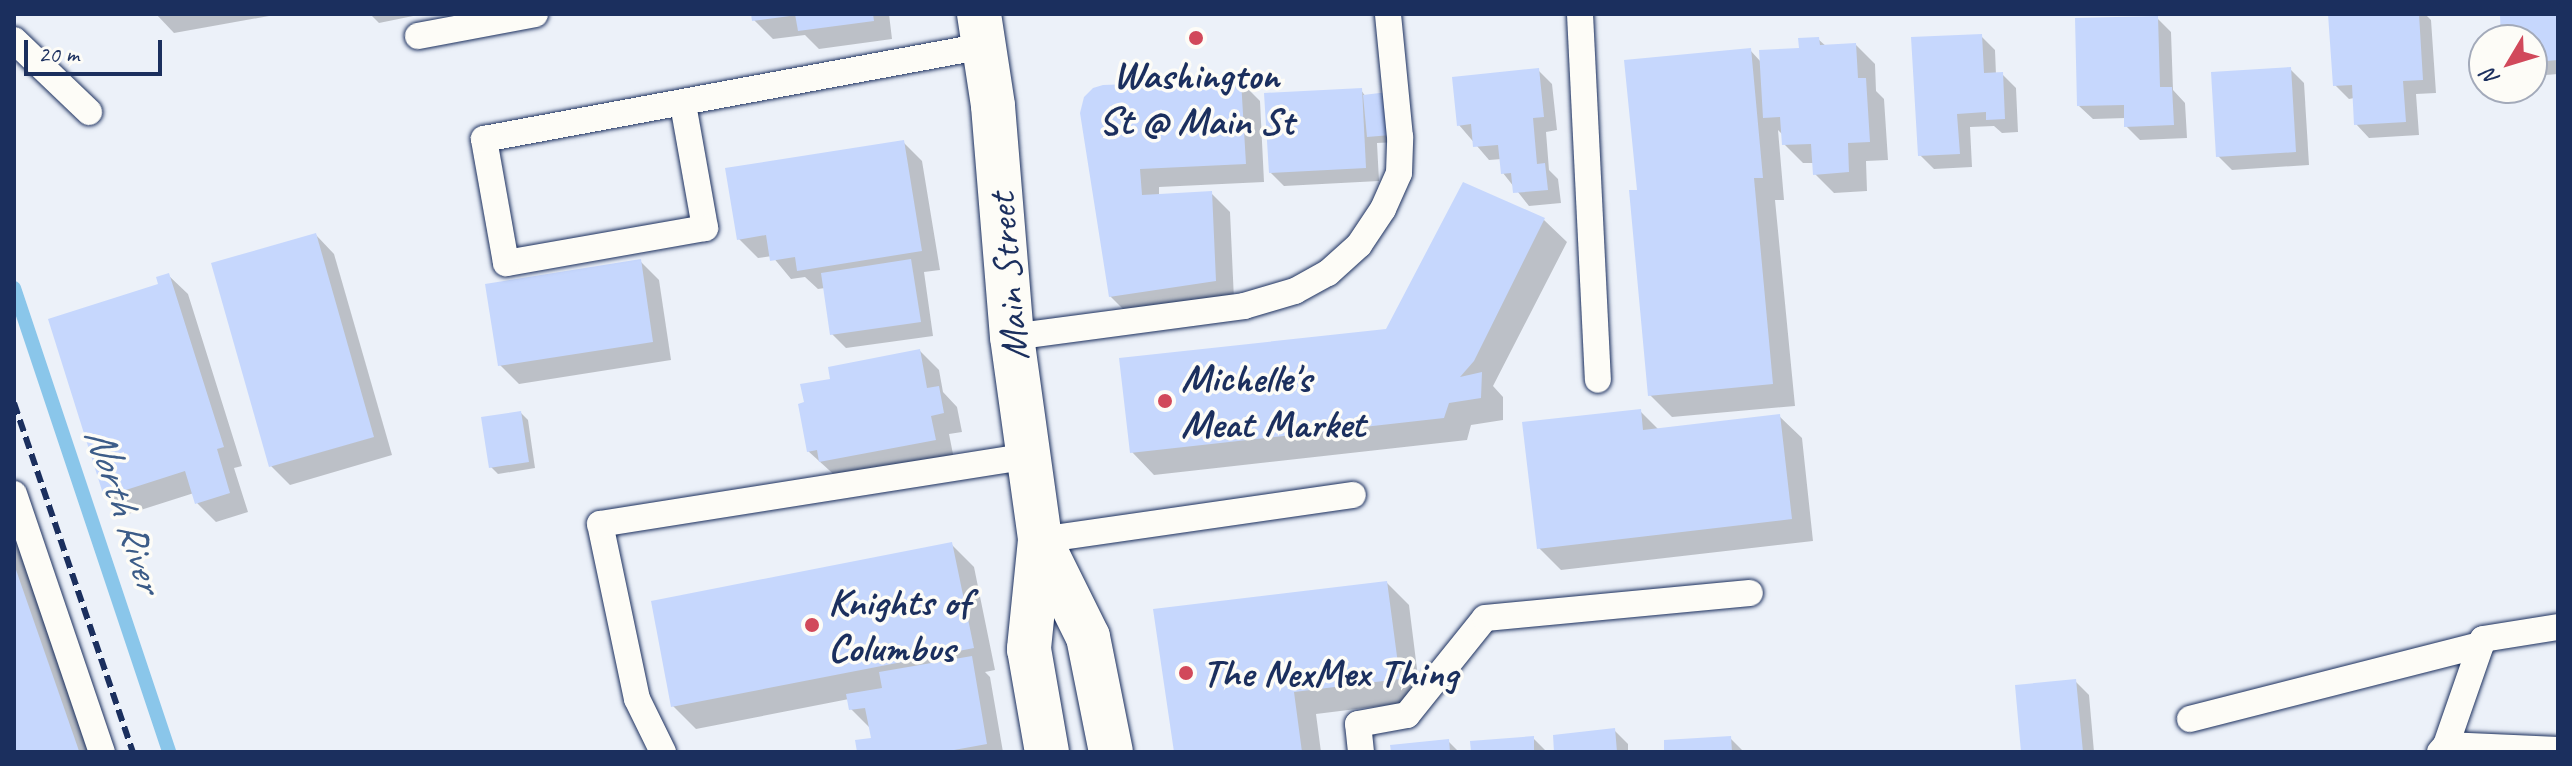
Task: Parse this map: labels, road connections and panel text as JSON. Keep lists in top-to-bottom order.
{
  "streets": {
    "main road": ["Main Street"]
  },
  "water": ["North River"],
  "places": [
    "Washington St @ Main St",
    "Michelle's Meat Market",
    "Knights of Columbus",
    "The NexMex Thing"
  ],
  "scale_bar": "20 m",
  "north": "bottom left"
}
